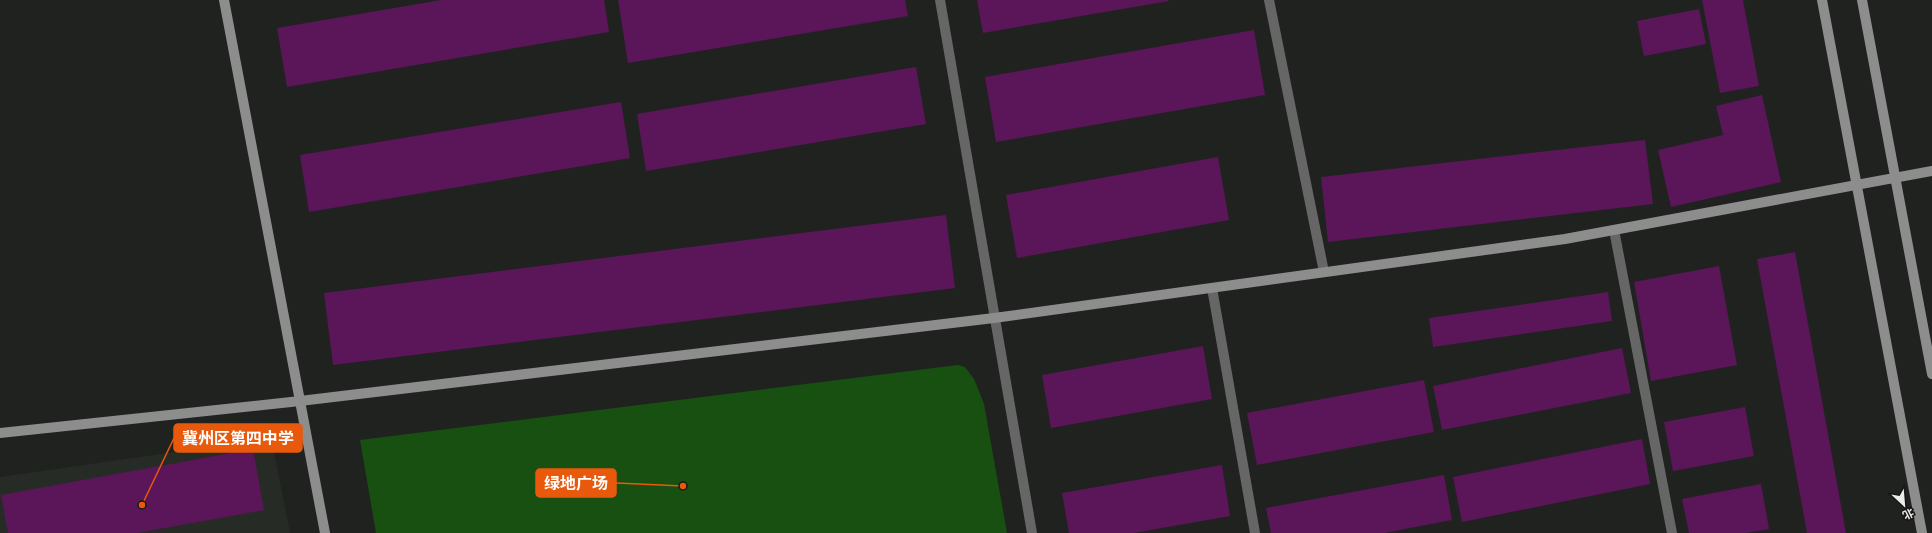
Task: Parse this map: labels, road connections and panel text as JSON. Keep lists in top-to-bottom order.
{
  "places": ["绿地广场", "冀州区第四中学"],
  "north": "bottom right"
}
